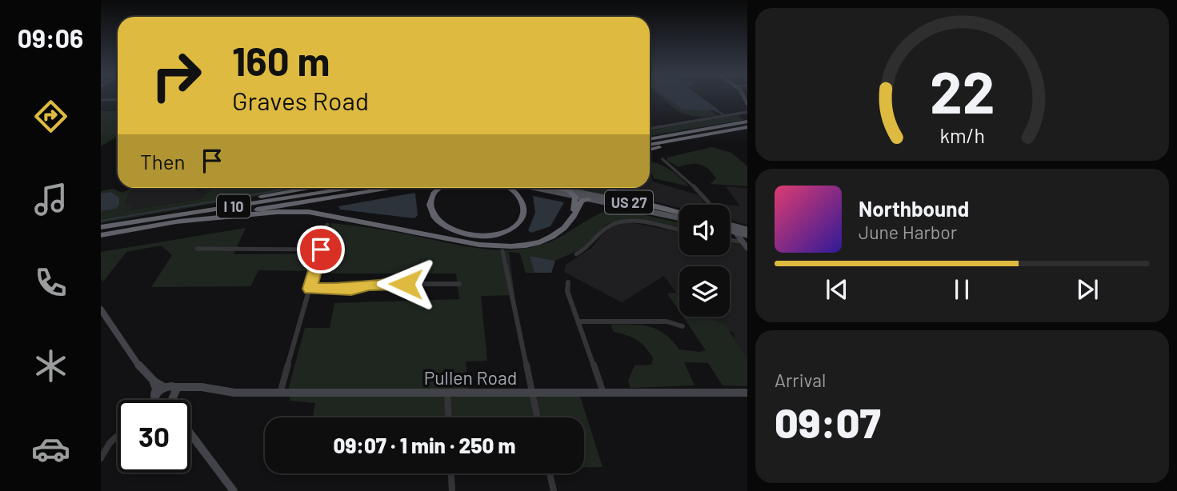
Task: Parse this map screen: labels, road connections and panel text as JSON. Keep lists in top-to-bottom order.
{
  "streets": {
    "highway": ["US 27", "I 10"],
    "street": ["Pullen Road"]
  },
  "page": {
    "tabs": "09:06",
    "turn": ["160 m", "Graves Road"],
    "then": "Then",
    "song": ["Northbound", "June Harbor"],
    "tile": ["Arrival", "09:07"],
    "limit": "30",
    "trip": "09:07 · 1 min · 250 m",
    "gauge": ["22", "km/h"]
  }
}
